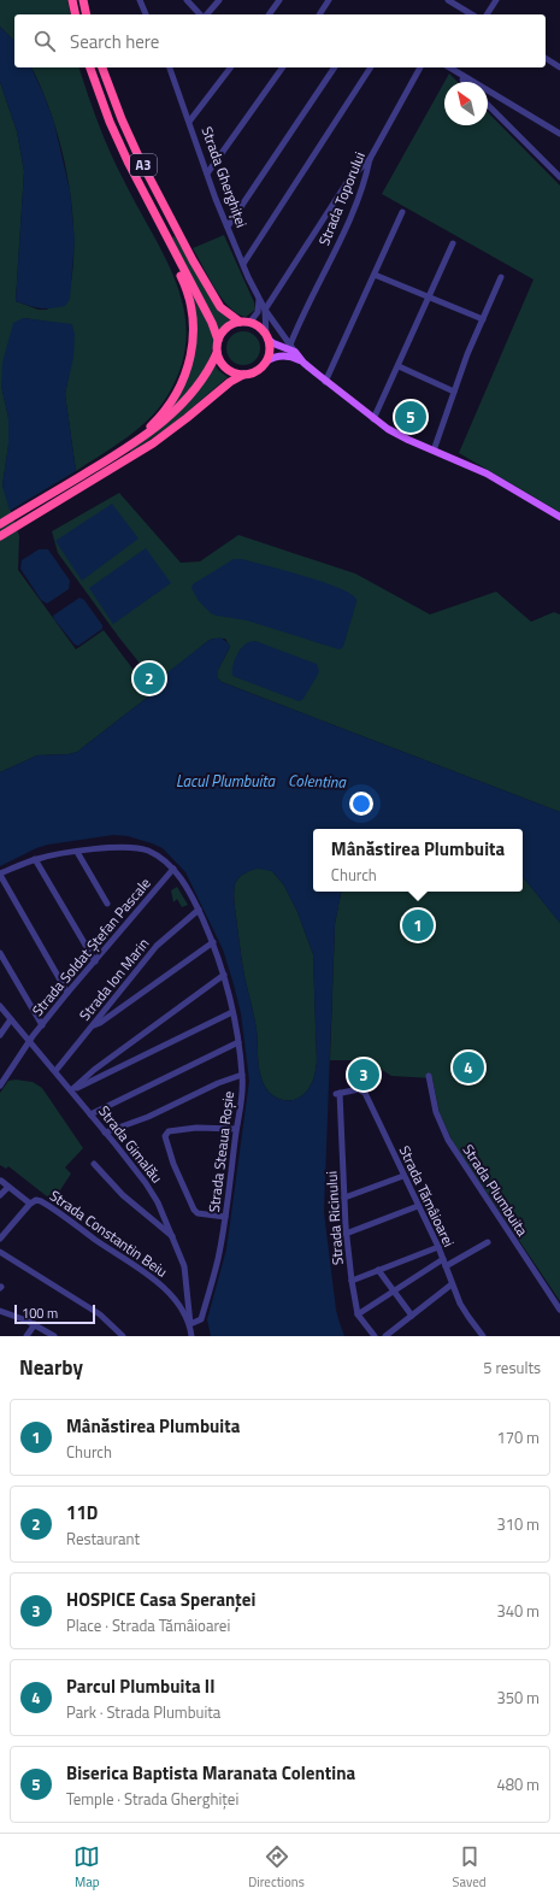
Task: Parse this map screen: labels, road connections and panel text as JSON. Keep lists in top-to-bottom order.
{
  "streets": {
    "highway": ["A3"],
    "main road": ["Strada Gherghiței"],
    "street": [
      "Strada Toporului",
      "Strada Soldat Ștefan Pascale",
      "Strada Ion Marin",
      "Strada Gimalău",
      "Strada Steaua Roșie",
      "Strada Plumbuita",
      "Strada Tămâioarei",
      "Strada Ricinului",
      "Strada Constantin Beiu"
    ]
  },
  "crossings": [
    ["A3", "Strada Gherghiței"],
    ["Strada Gherghiței", "Strada Toporului"],
    ["Strada Soldat Ștefan Pascale", "Strada Gimalău"],
    ["Strada Soldat Ștefan Pascale", "Strada Steaua Roșie"],
    ["Strada Ion Marin", "Strada Gimalău"],
    ["Strada Ion Marin", "Strada Steaua Roșie"],
    ["Strada Gimalău", "Strada Steaua Roșie"],
    ["Strada Gimalău", "Strada Constantin Beiu"],
    ["Strada Steaua Roșie", "Strada Constantin Beiu"],
    ["Strada Tămâioarei", "Strada Ricinului"]
  ],
  "water": ["Lacul Plumbuita", "Colentina"],
  "scale_bar": "100 m",
  "north": "top left",
  "page": {
    "search": "Search here",
    "pins": [
      "5",
      "2",
      "1",
      "4",
      "3"
    ],
    "popup": ["Mânăstirea Plumbuita", "Church"],
    "scale": "100 m",
    "heading": ["Nearby", "5 results"],
    "list": [
      {
        "mark": "1",
        "name": "Mânăstirea Plumbuita",
        "note": "Church",
        "value": "170 m"
      },
      {
        "mark": "2",
        "name": "11D",
        "note": "Restaurant",
        "value": "310 m"
      },
      {
        "mark": "3",
        "name": "HOSPICE Casa Speranței",
        "note": "Place · Strada Tămâioarei",
        "value": "340 m"
      },
      {
        "mark": "4",
        "name": "Parcul Plumbuita II",
        "note": "Park · Strada Plumbuita",
        "value": "350 m"
      },
      {
        "mark": "5",
        "name": "Biserica Baptista Maranata Colentina",
        "note": "Temple · Strada Gherghiței",
        "value": "480 m"
      }
    ],
    "nav": ["Map", "Directions", "Saved"]
  }
}
